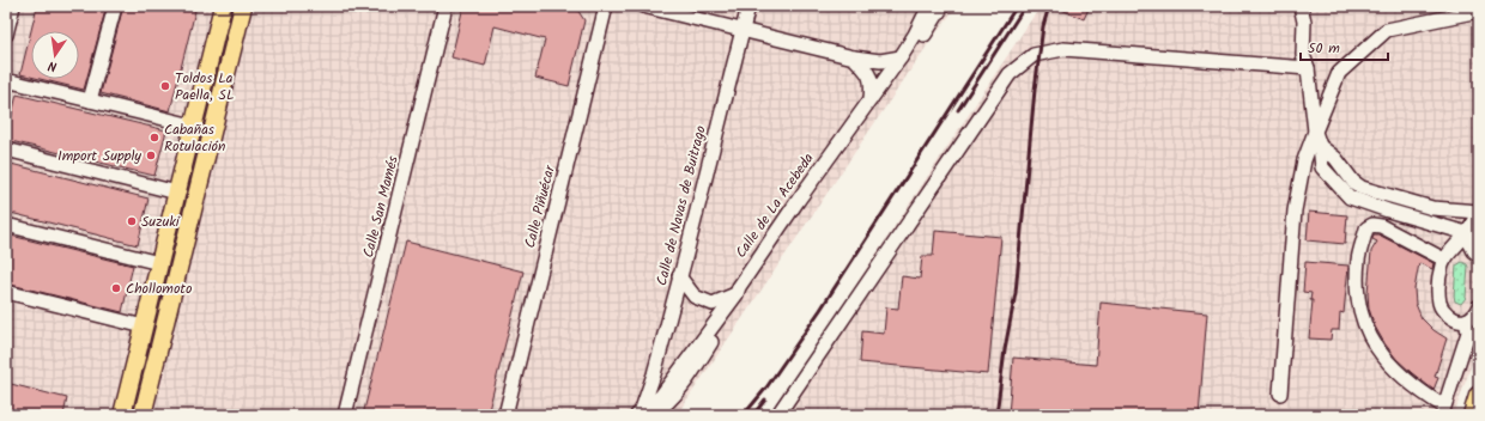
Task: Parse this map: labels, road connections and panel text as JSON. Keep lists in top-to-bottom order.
{
  "streets": {
    "street": [
      "Calle de Navas de Buitrago",
      "Calle de La Acebeda",
      "Calle San Mamés",
      "Calle Piñuécar"
    ]
  },
  "crossings": [
    ["Calle de Navas de Buitrago", "Calle de La Acebeda"]
  ],
  "places": [
    "Toldos La Paella, SL",
    "Cabañas Rotulación",
    "Import Supply",
    "Suzuki",
    "Chollomoto"
  ],
  "scale_bar": "50 m",
  "north": "bottom"
}
